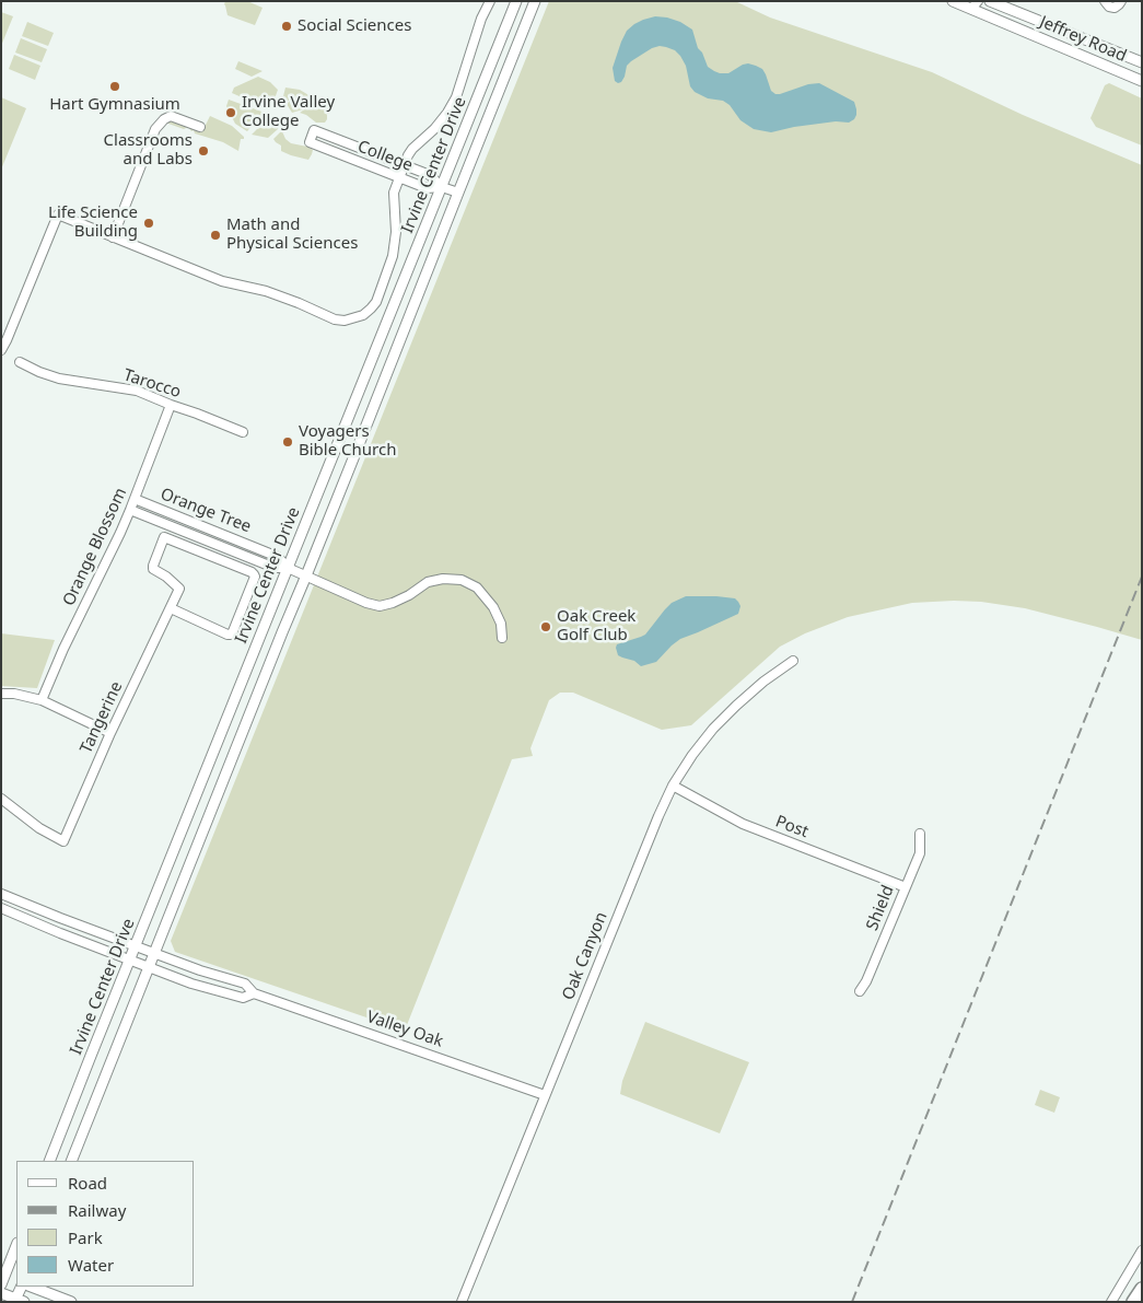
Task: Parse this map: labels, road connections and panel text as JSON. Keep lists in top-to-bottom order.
{
  "streets": {
    "main road": ["Jeffrey Road", "Irvine Center Drive"],
    "street": [
      "College",
      "Tarocco",
      "Orange Tree",
      "Orange Blossom",
      "Tangerine",
      "Post",
      "Shield",
      "Oak Canyon",
      "Valley Oak"
    ]
  },
  "crossings": [
    ["College", "Irvine Center Drive"],
    ["Irvine Center Drive", "Orange Tree"],
    ["Irvine Center Drive", "Valley Oak"],
    ["Tarocco", "Orange Blossom"],
    ["Orange Tree", "Orange Blossom"],
    ["Post", "Shield"],
    ["Post", "Oak Canyon"],
    ["Oak Canyon", "Valley Oak"]
  ],
  "places": [
    "Social Sciences",
    "Hart Gymnasium",
    "Irvine Valley College",
    "Classrooms and Labs",
    "Life Science Building",
    "Math and Physical Sciences",
    "Voyagers Bible Church",
    "Oak Creek Golf Club"
  ],
  "legend": [
    "Road",
    "Railway",
    "Park",
    "Water"
  ]
}
